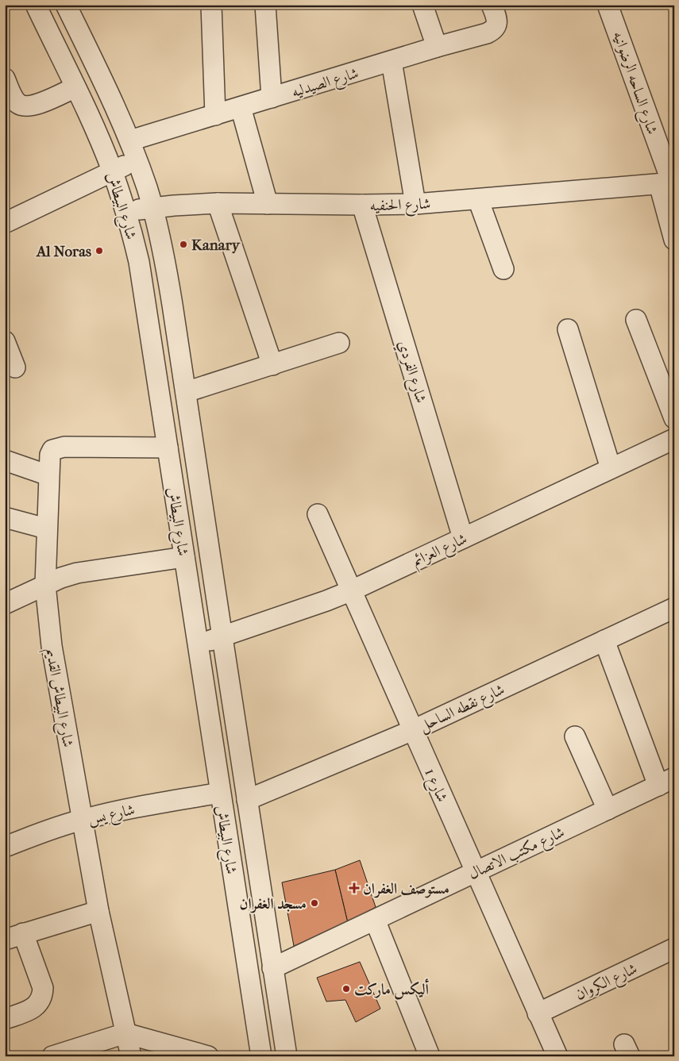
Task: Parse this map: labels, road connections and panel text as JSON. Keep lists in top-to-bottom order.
{
  "streets": {
    "street": [
      "شارع الصيدليه",
      "شارع الساحه الرضوانيه",
      "شارع الحنفيه",
      "شارع البيطاش",
      "شارع الفردي",
      "شارع العزائم",
      "شارع البيطاش القديم",
      "شارع نقطه الساحل",
      "شارع 1",
      "شارع يس",
      "شارع مكتب الاتصال",
      "شارع الكروان"
    ]
  },
  "crossings": [
    ["شارع الصيدليه", "شارع البيطاش"],
    ["شارع الساحه الرضوانيه", "شارع الحنفيه"],
    ["شارع الحنفيه", "شارع البيطاش"],
    ["شارع الحنفيه", "شارع الفردي"],
    ["شارع البيطاش", "شارع العزائم"],
    ["شارع البيطاش", "شارع البيطاش القديم"],
    ["شارع البيطاش", "شارع نقطه الساحل"],
    ["شارع البيطاش", "شارع يس"],
    ["شارع البيطاش", "شارع مكتب الاتصال"],
    ["شارع الفردي", "شارع العزائم"],
    ["شارع العزائم", "شارع 1"],
    ["شارع البيطاش القديم", "شارع يس"],
    ["شارع نقطه الساحل", "شارع 1"],
    ["شارع 1", "شارع مكتب الاتصال"],
    ["شارع 1", "شارع الكروان"]
  ],
  "places": {
    "other": [
      "Kanary",
      "Al Noras",
      "مسجد الغفران",
      "أليكس ماركت"
    ],
    "health": ["مستوصف الغفران"]
  }
}
